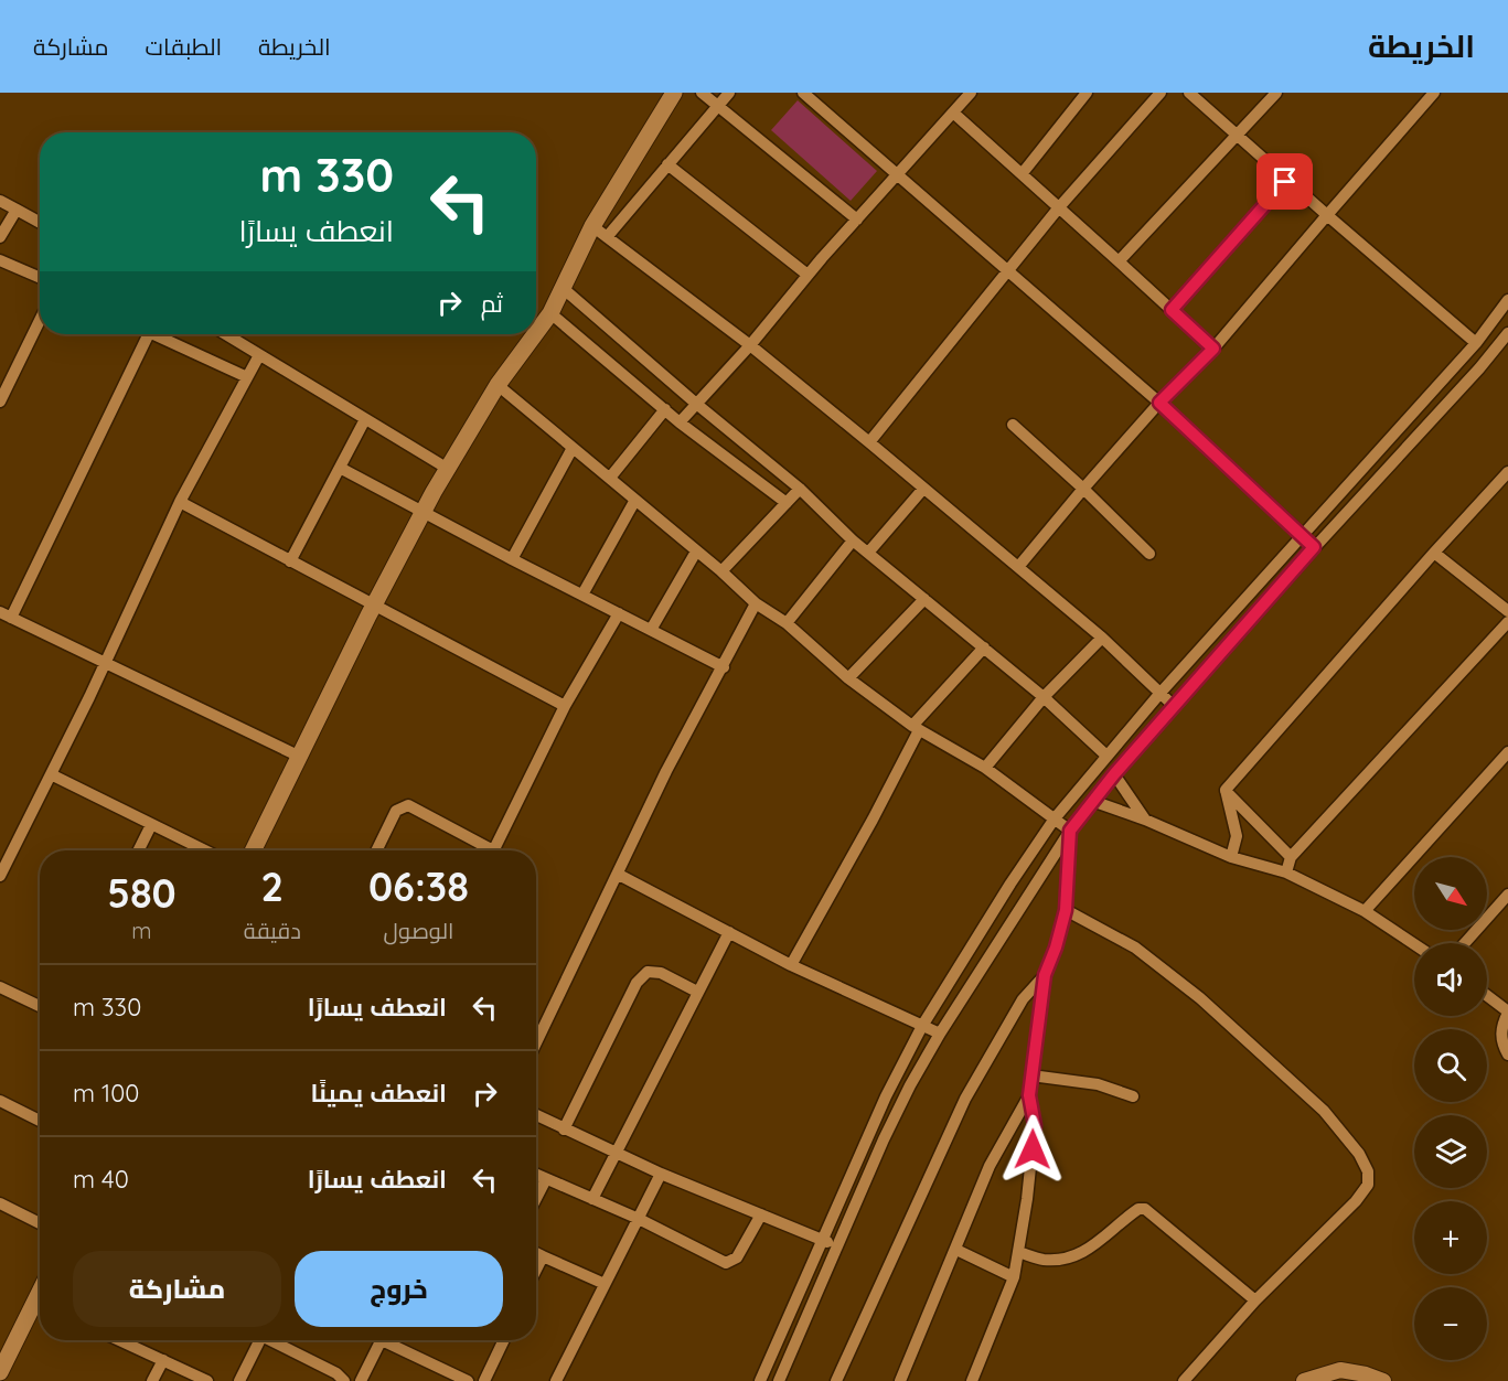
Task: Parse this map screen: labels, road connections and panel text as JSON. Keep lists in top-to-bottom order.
{
  "north": "bottom right",
  "page": {
    "header": "الخريطة",
    "nav": ["الخريطة", "الطبقات", "مشاركة"],
    "turn": ["330 m", "انعطف يسارًا"],
    "then": "ثم",
    "eta": [
      "06:38",
      "الوصول",
      "2",
      "دقيقة",
      "580",
      "m"
    ],
    "map_buttons": ["+", "−"],
    "list": [
      {
        "name": "انعطف يسارًا",
        "value": "330 m"
      },
      {
        "name": "انعطف يمينًا",
        "value": "100 m"
      },
      {
        "name": "انعطف يسارًا",
        "value": "40 m"
      }
    ],
    "buttons": ["خروج", "مشاركة"]
  }
}
